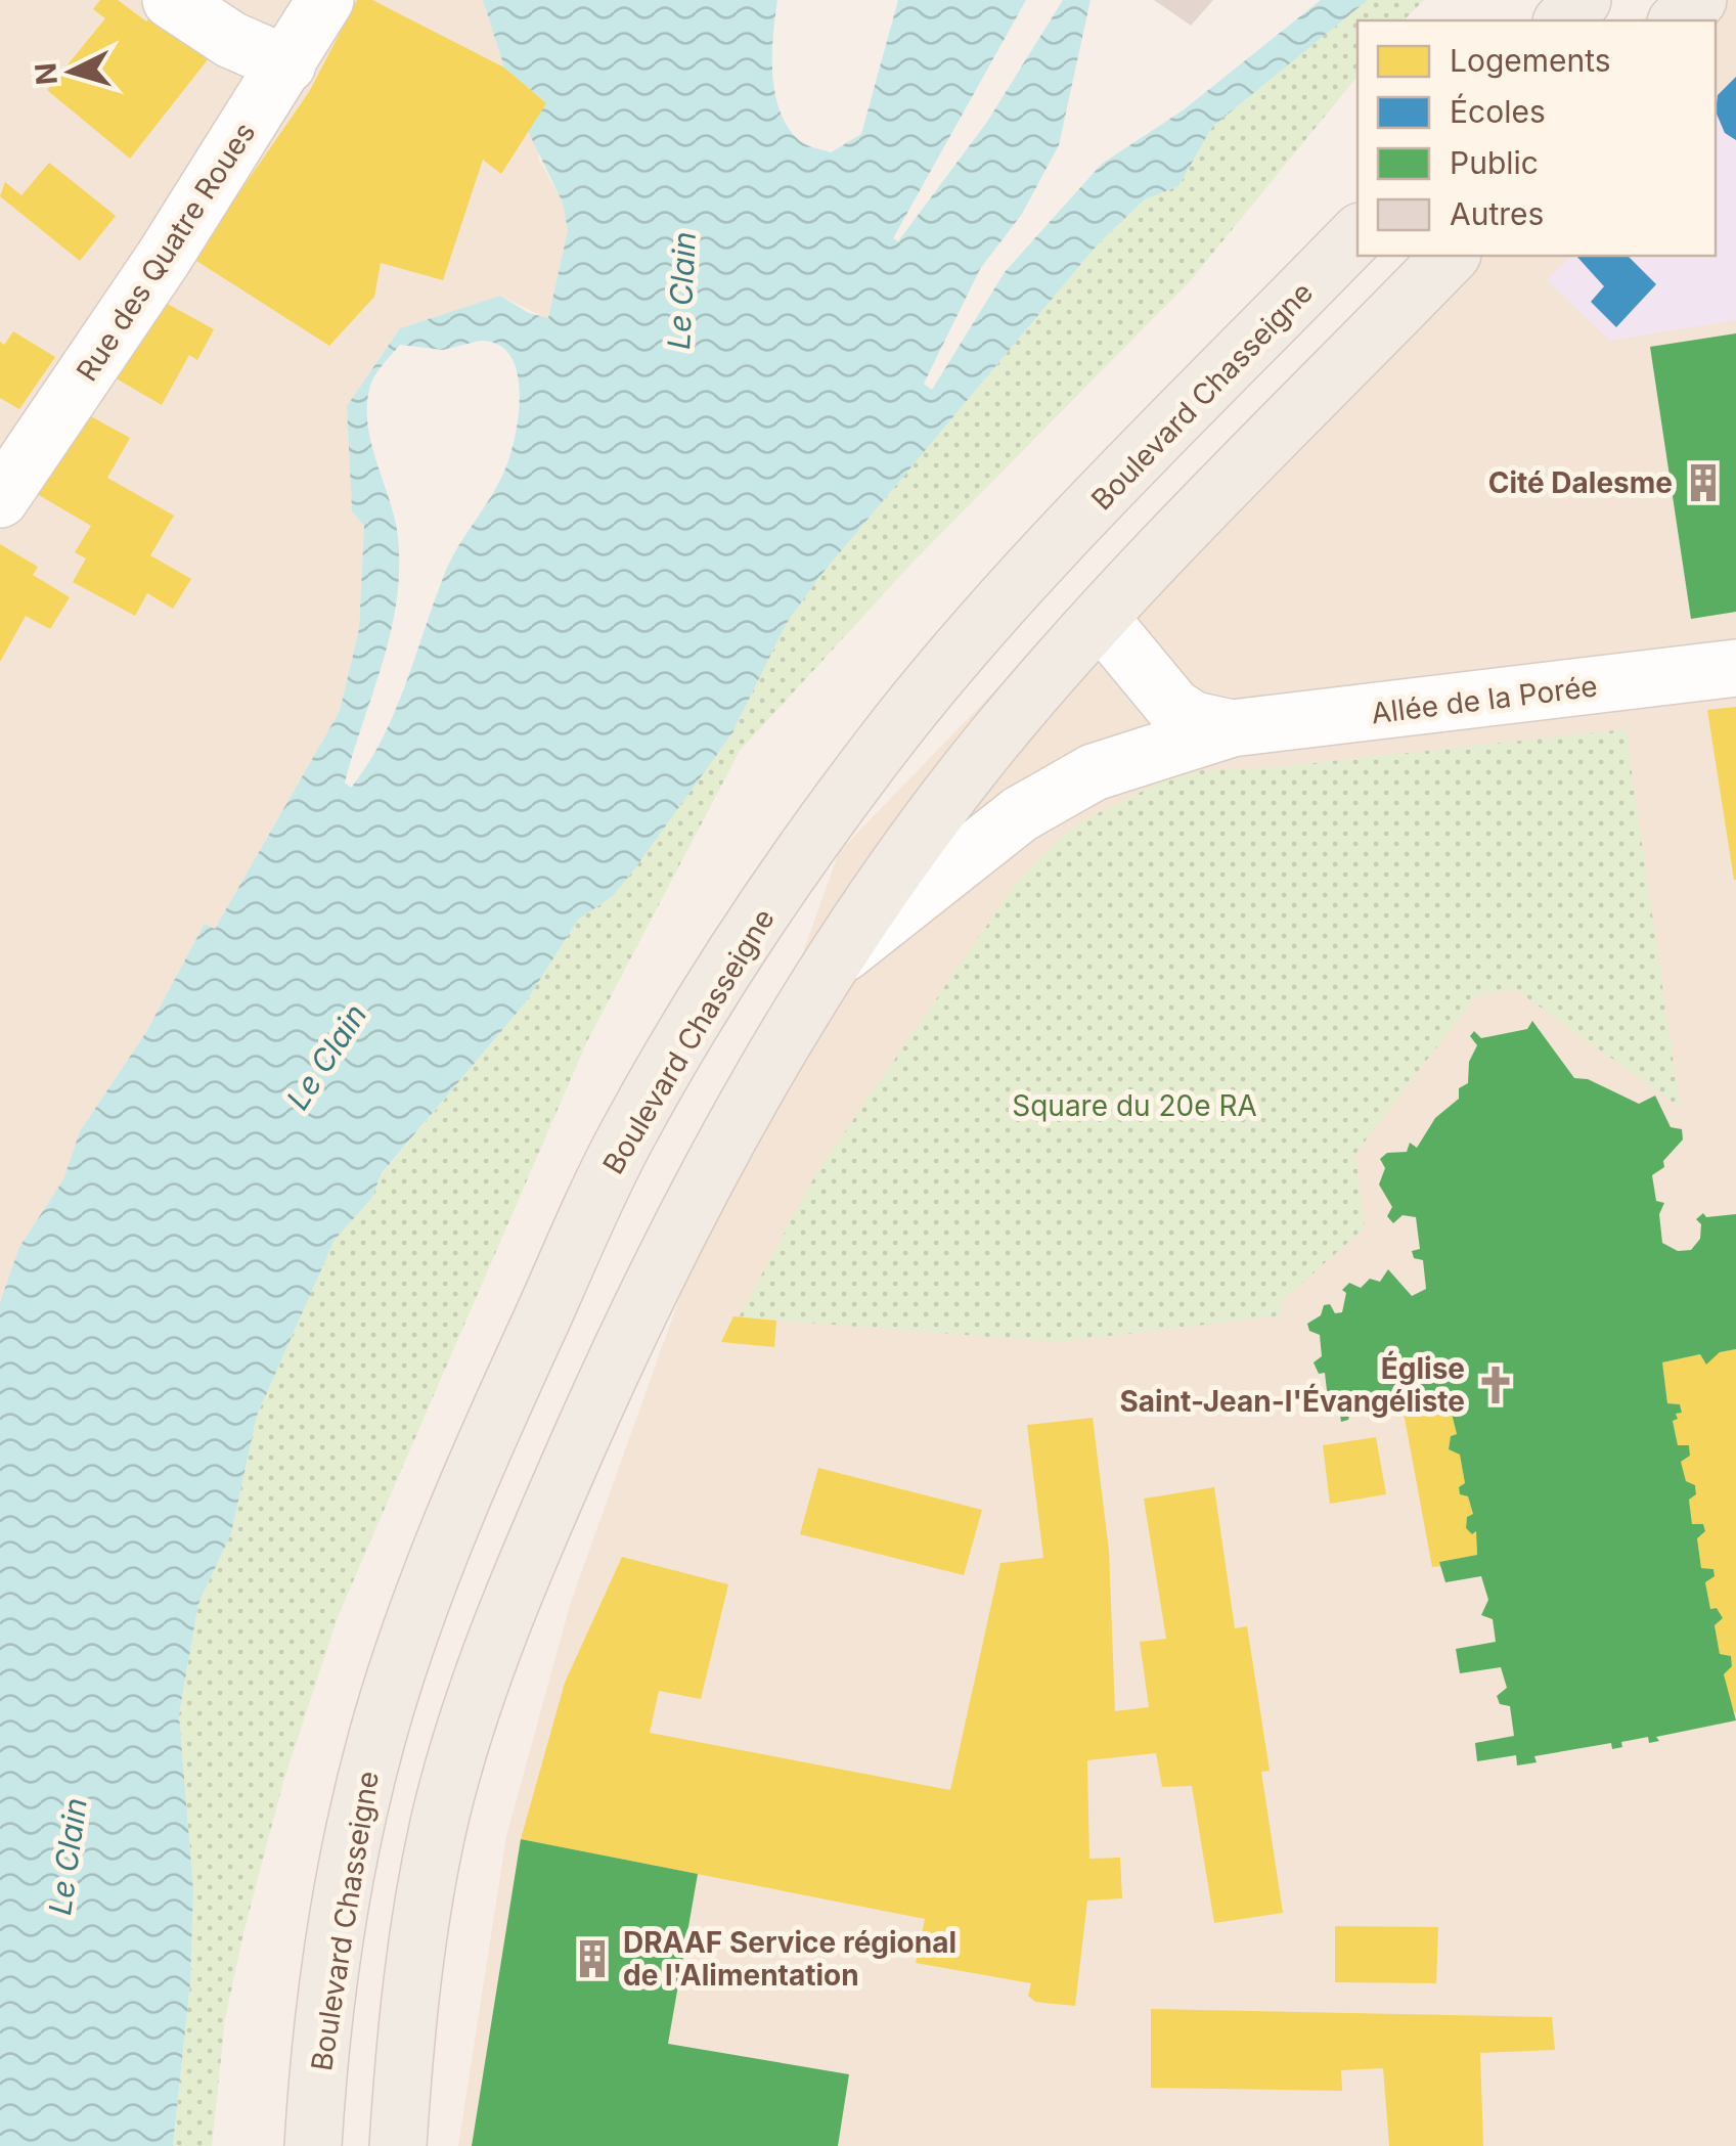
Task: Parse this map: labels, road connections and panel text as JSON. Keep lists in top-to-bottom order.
{
  "streets": {
    "main road": ["Boulevard Chasseigne"],
    "street": ["Rue des Quatre Roues", "Allée de la Porée"]
  },
  "water": ["Le Clain"],
  "parks": ["Square du 20e RA"],
  "places": {
    "building": ["Cité Dalesme", "DRAAF Service régional de l'Alimentation"],
    "church": ["Église Saint-Jean-l'Évangéliste"]
  },
  "legend": [
    "Logements",
    "Écoles",
    "Public",
    "Autres"
  ],
  "north": "left"
}
